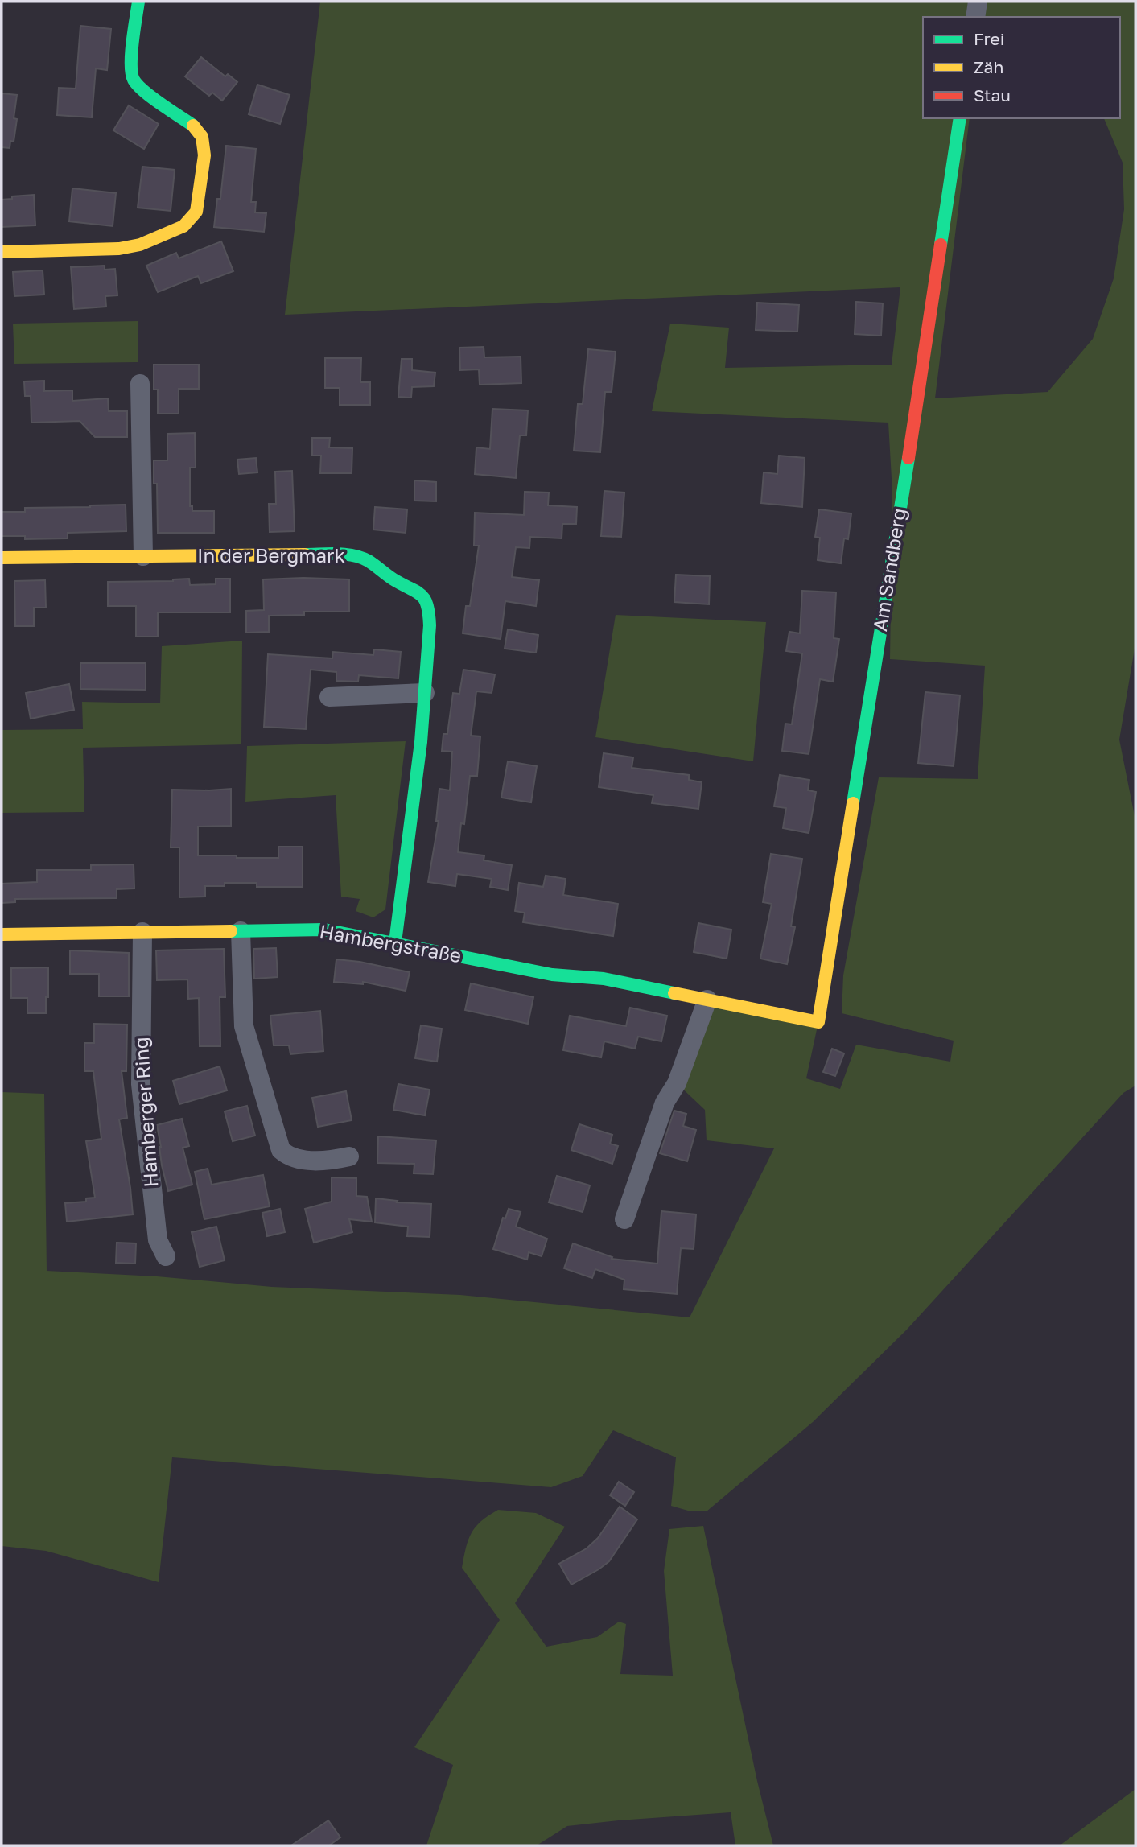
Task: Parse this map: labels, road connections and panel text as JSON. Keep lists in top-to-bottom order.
{
  "streets": {
    "street": [
      "In der Bergmark",
      "Am Sandberg",
      "Hambergstraße",
      "Hamberger Ring"
    ]
  },
  "crossings": [
    ["In der Bergmark", "Hambergstraße"],
    ["Am Sandberg", "Hambergstraße"],
    ["Hambergstraße", "Hamberger Ring"]
  ],
  "legend": ["Frei", "Zäh", "Stau"]
}
